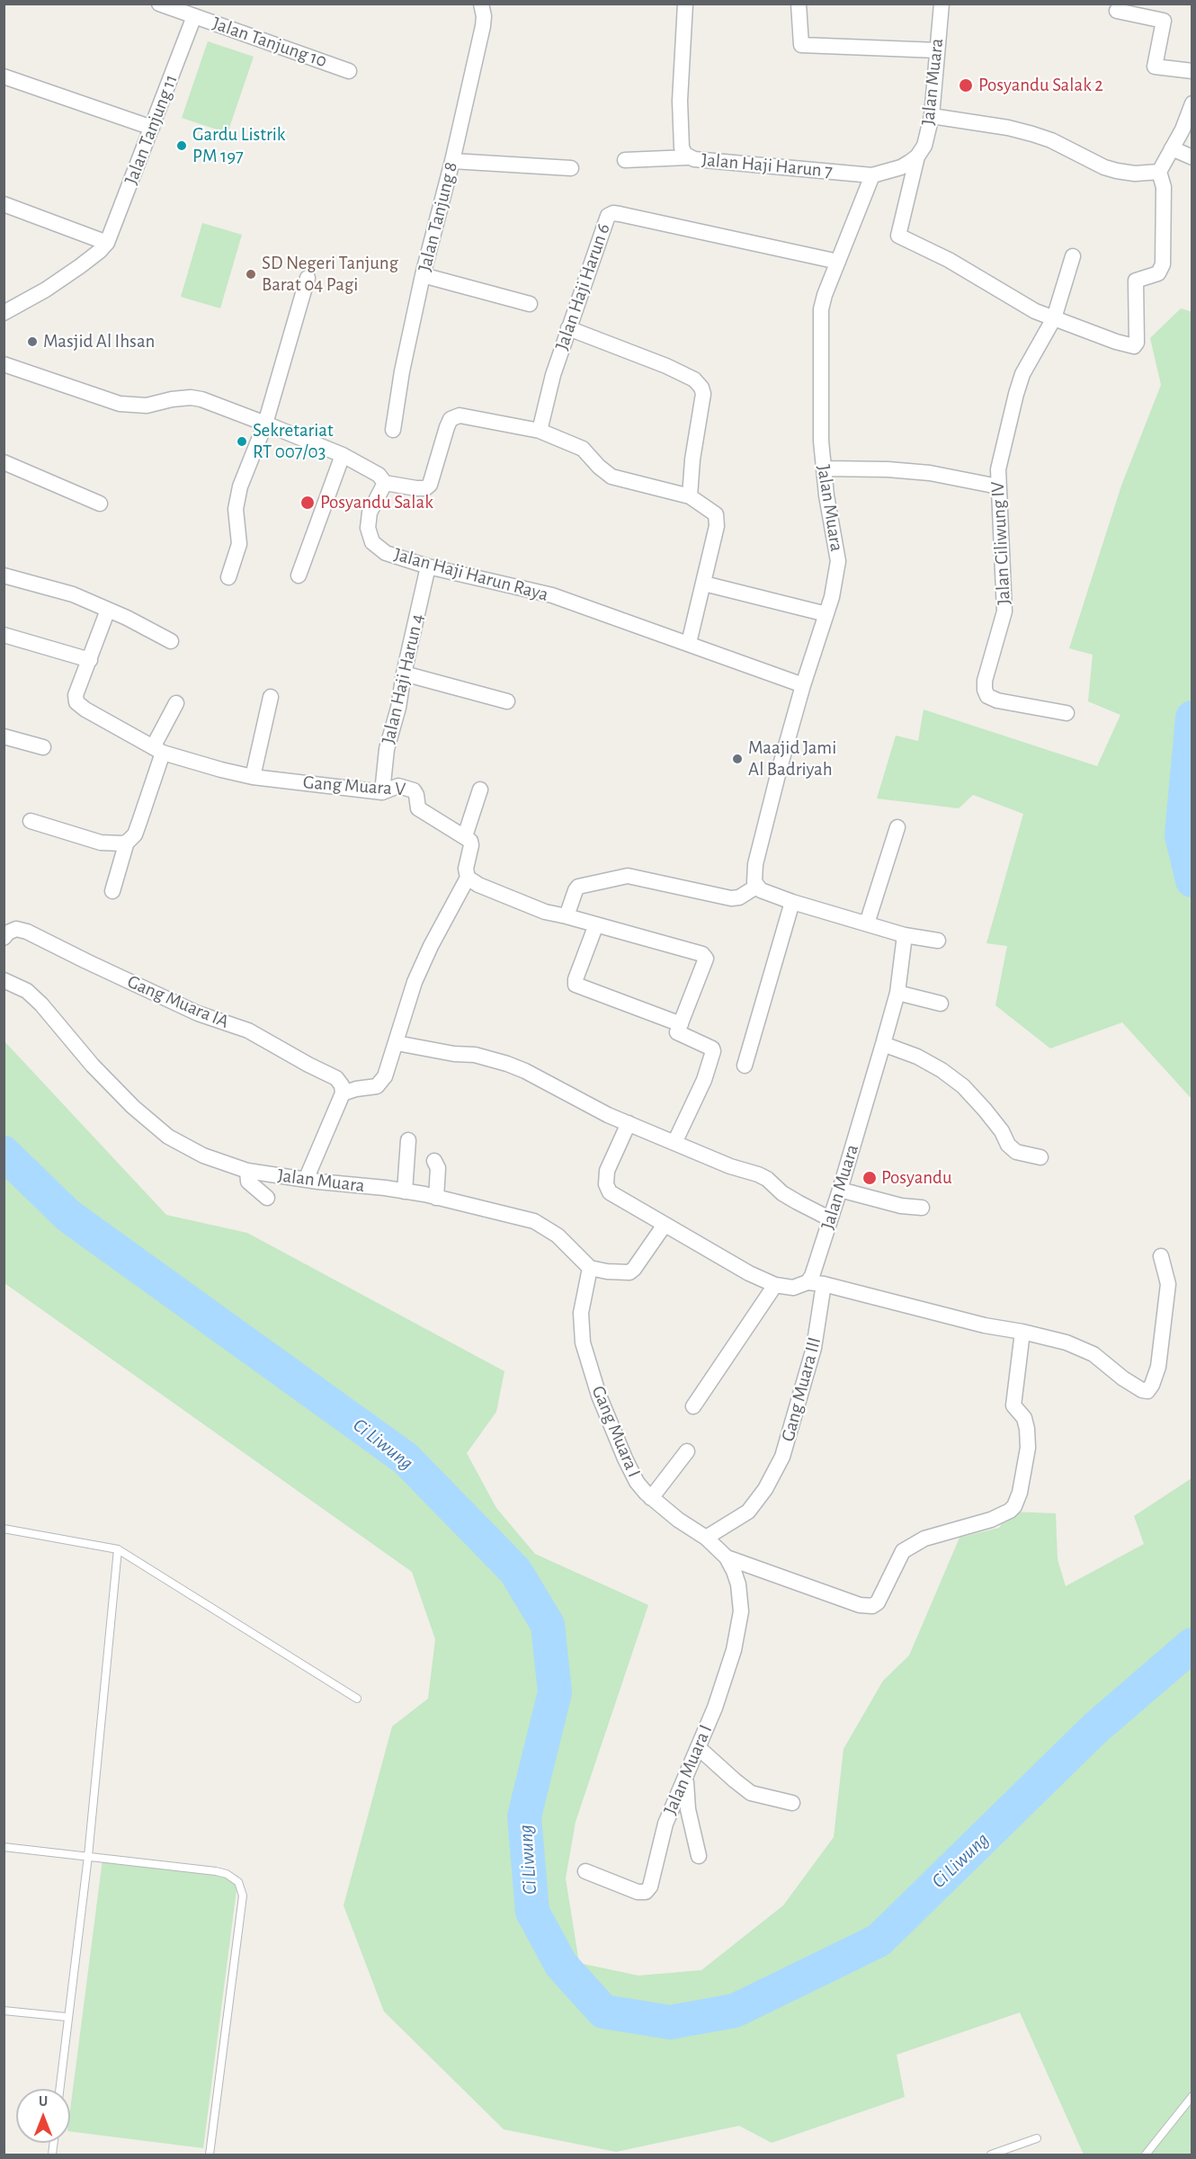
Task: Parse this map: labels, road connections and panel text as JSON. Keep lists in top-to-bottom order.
{
  "streets": {
    "street": [
      "Jalan Tanjung 10",
      "Jalan Muara",
      "Jalan Tanjung 11",
      "Jalan Haji Harun 7",
      "Jalan Tanjung 8",
      "Jalan Haji Harun 6",
      "Jalan Ciliwung IV",
      "Jalan Haji Harun Raya",
      "Jalan Haji Harun 4",
      "Gang Muara V",
      "Gang Muara IA",
      "Gang Muara III",
      "Gang Muara I",
      "Jalan Muara I"
    ]
  },
  "crossings": [
    ["Jalan Tanjung 10", "Jalan Tanjung 11"],
    ["Jalan Muara", "Jalan Haji Harun 7"],
    ["Jalan Muara", "Jalan Haji Harun 6"],
    ["Jalan Muara", "Jalan Ciliwung IV"],
    ["Jalan Muara", "Jalan Haji Harun Raya"],
    ["Jalan Muara", "Gang Muara I"],
    ["Jalan Haji Harun Raya", "Jalan Haji Harun 4"],
    ["Jalan Haji Harun 4", "Gang Muara V"],
    ["Gang Muara III", "Gang Muara I"],
    ["Gang Muara I", "Jalan Muara I"]
  ],
  "water": ["Ci Liwung"],
  "places": [
    "Posyandu Salak 2",
    "Gardu Listrik PM 197",
    "SD Negeri Tanjung Barat 04 Pagi",
    "Masjid Al Ihsan",
    "Sekretariat RT 007/03",
    "Posyandu Salak",
    "Maajid Jami Al Badriyah",
    "Posyandu"
  ],
  "north": "top"
}
